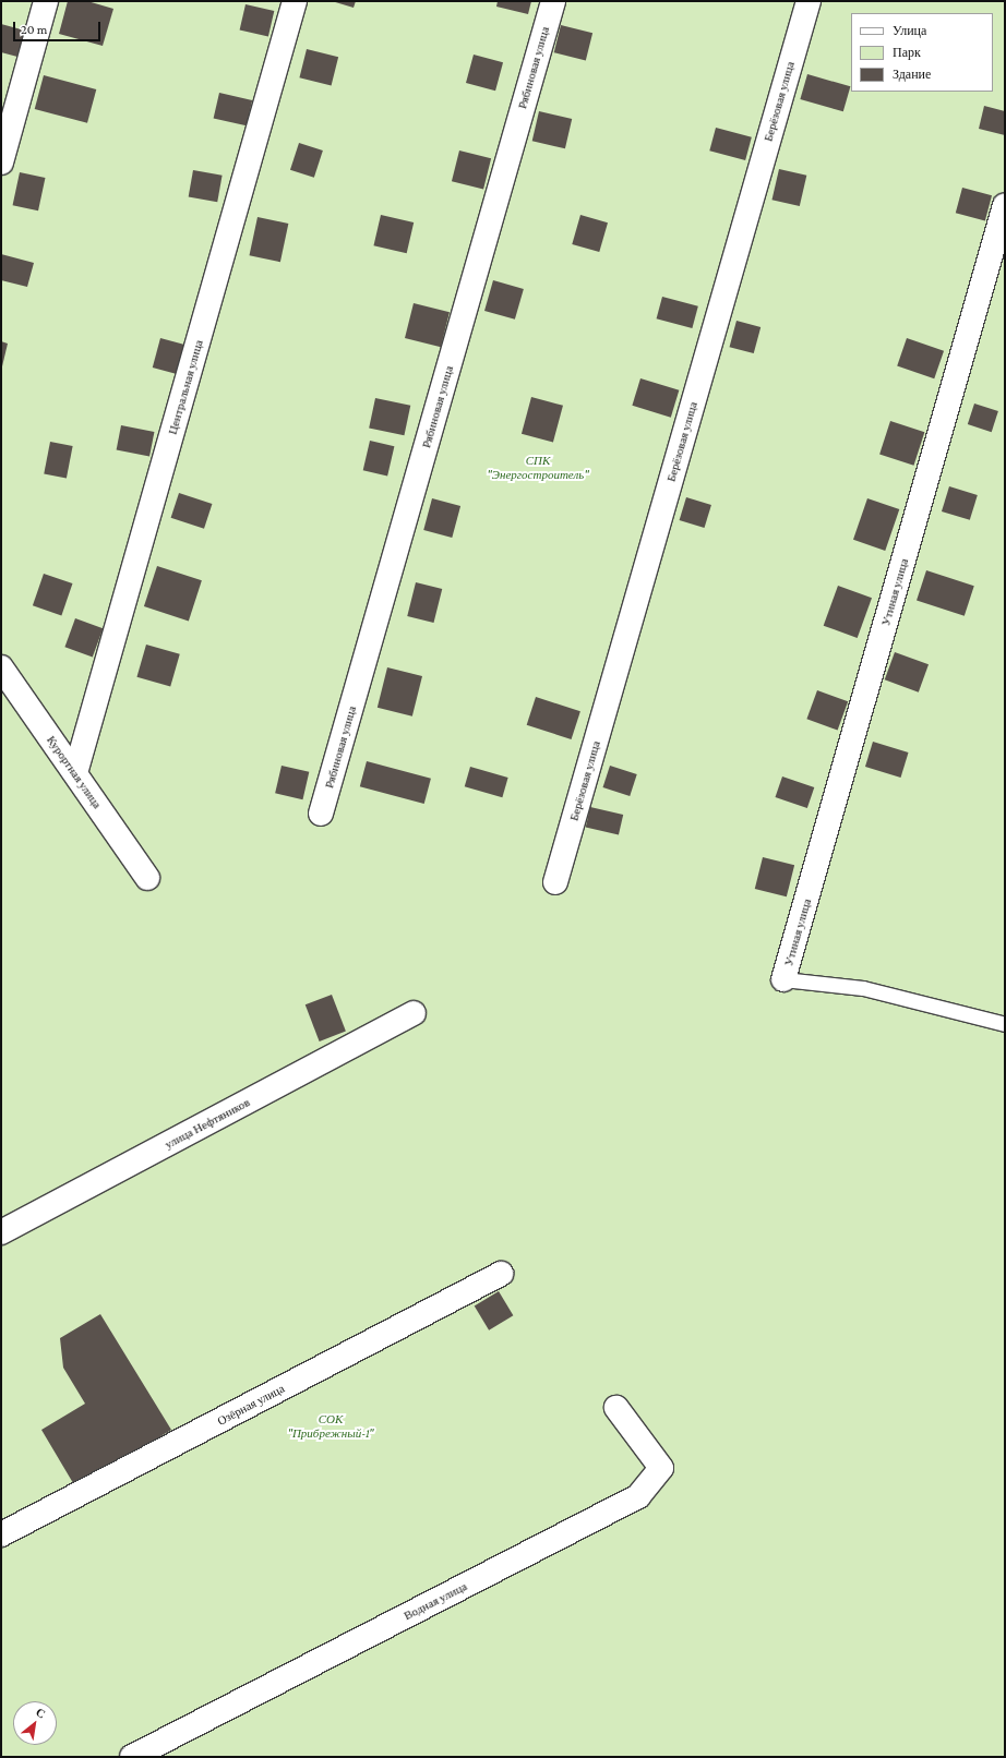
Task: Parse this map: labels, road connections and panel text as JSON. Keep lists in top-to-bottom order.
{
  "streets": {
    "street": [
      "Рябиновая улица",
      "Берёзовая улица",
      "Центральная улица",
      "Утиная улица",
      "Курортная улица",
      "улица Нефтяников",
      "Озёрная улица",
      "Водная улица"
    ]
  },
  "crossings": [
    ["Центральная улица", "Курортная улица"]
  ],
  "parks": ["СПК \"Энергостроитель\"", "СОК \"Прибрежный-1\""],
  "legend": ["Улица", "Парк", "Здание"],
  "scale_bar": "20 m",
  "north": "top right"
}
